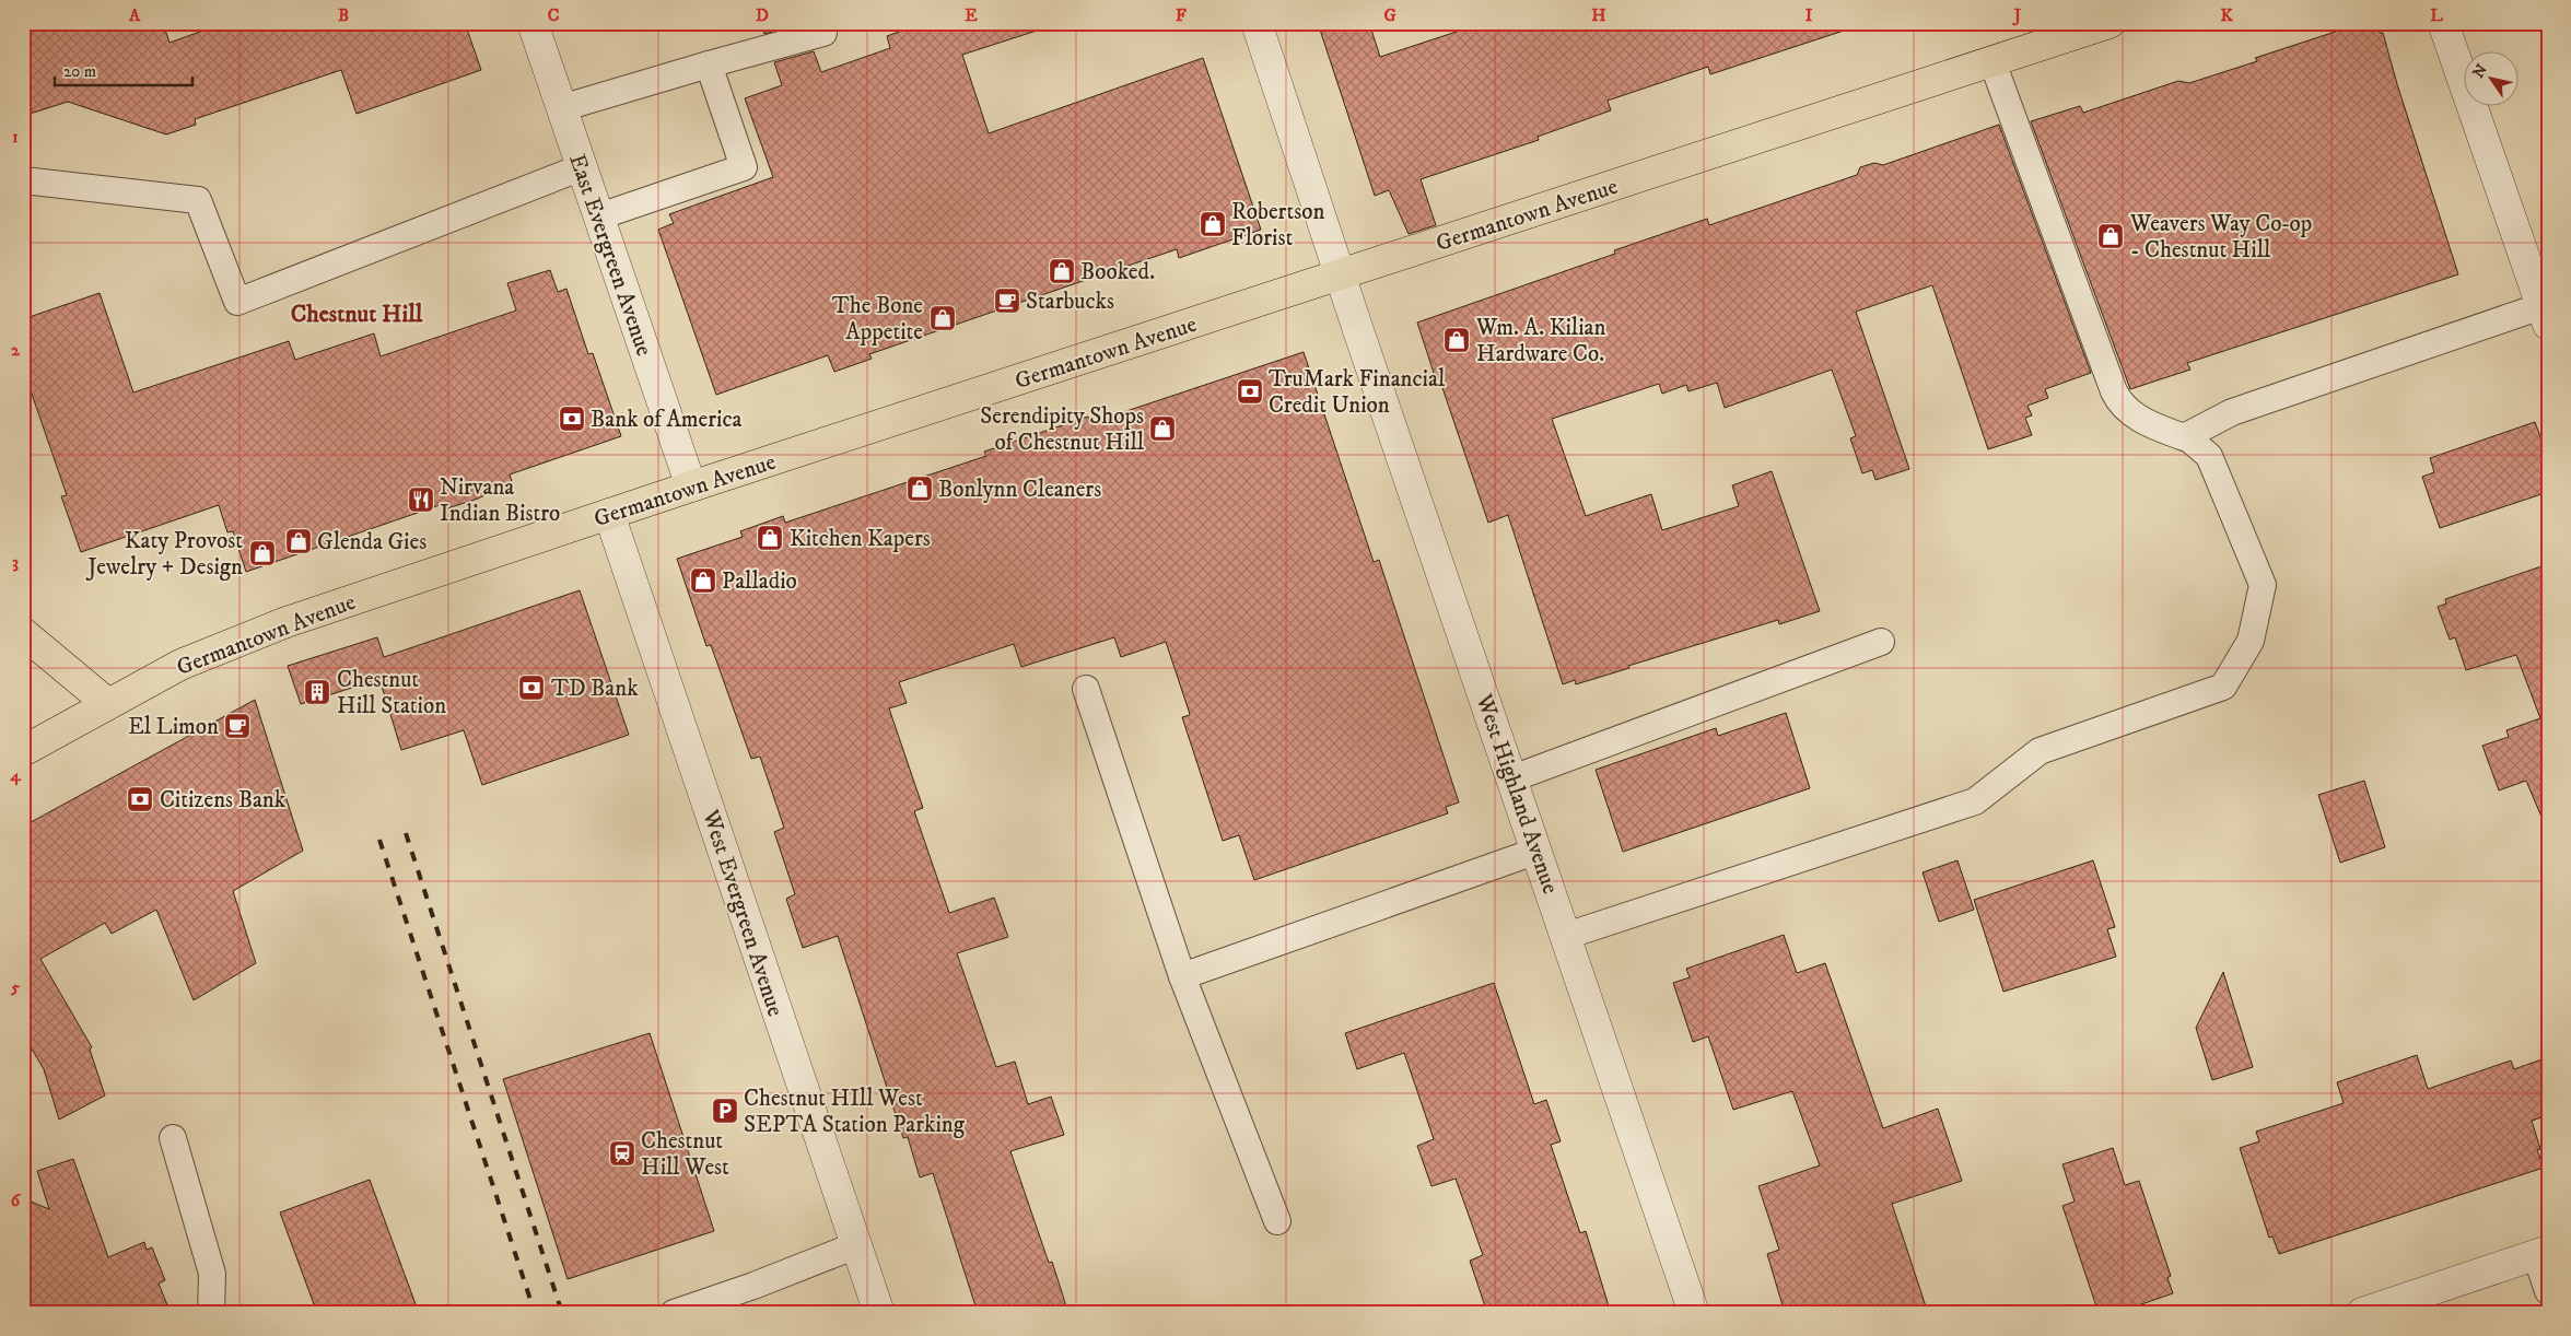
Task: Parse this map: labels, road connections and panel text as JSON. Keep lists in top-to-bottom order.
{
  "streets": {
    "main road": ["Germantown Avenue"],
    "street": ["East Evergreen Avenue", "West Highland Avenue", "West Evergreen Avenue"]
  },
  "crossings": [
    ["Germantown Avenue", "East Evergreen Avenue"],
    ["Germantown Avenue", "West Highland Avenue"],
    ["Germantown Avenue", "West Evergreen Avenue"]
  ],
  "districts": ["Chestnut Hill"],
  "places": {
    "shop": [
      "Robertson Florist",
      "Weavers Way Co‑op - Chestnut Hill",
      "Booked.",
      "The Bone Appetite",
      "Wm. A. Kilian Hardware Co.",
      "Serendipity Shops of Chestnut Hill",
      "Bonlynn Cleaners",
      "Kitchen Kapers",
      "Glenda Gies",
      "Katy Provost Jewelry + Design",
      "Palladio"
    ],
    "cafe": ["Starbucks", "El Limon"],
    "bank": [
      "TruMark Financial Credit Union",
      "Bank of America",
      "TD Bank",
      "Citizens Bank"
    ],
    "restaurant": ["Nirvana Indian Bistro"],
    "building": ["Chestnut Hill Station"],
    "parking": ["Chestnut HIll West SEPTA Station Parking"],
    "station": ["Chestnut Hill West"]
  },
  "scale_bar": "20 m",
  "north": "top left",
  "grid": {
    "columns": [
      "A",
      "B",
      "C",
      "D",
      "E",
      "F",
      "G",
      "H",
      "I",
      "J",
      "K",
      "L"
    ],
    "rows": [
      "1",
      "2",
      "3",
      "4",
      "5",
      "6"
    ]
  }
}
